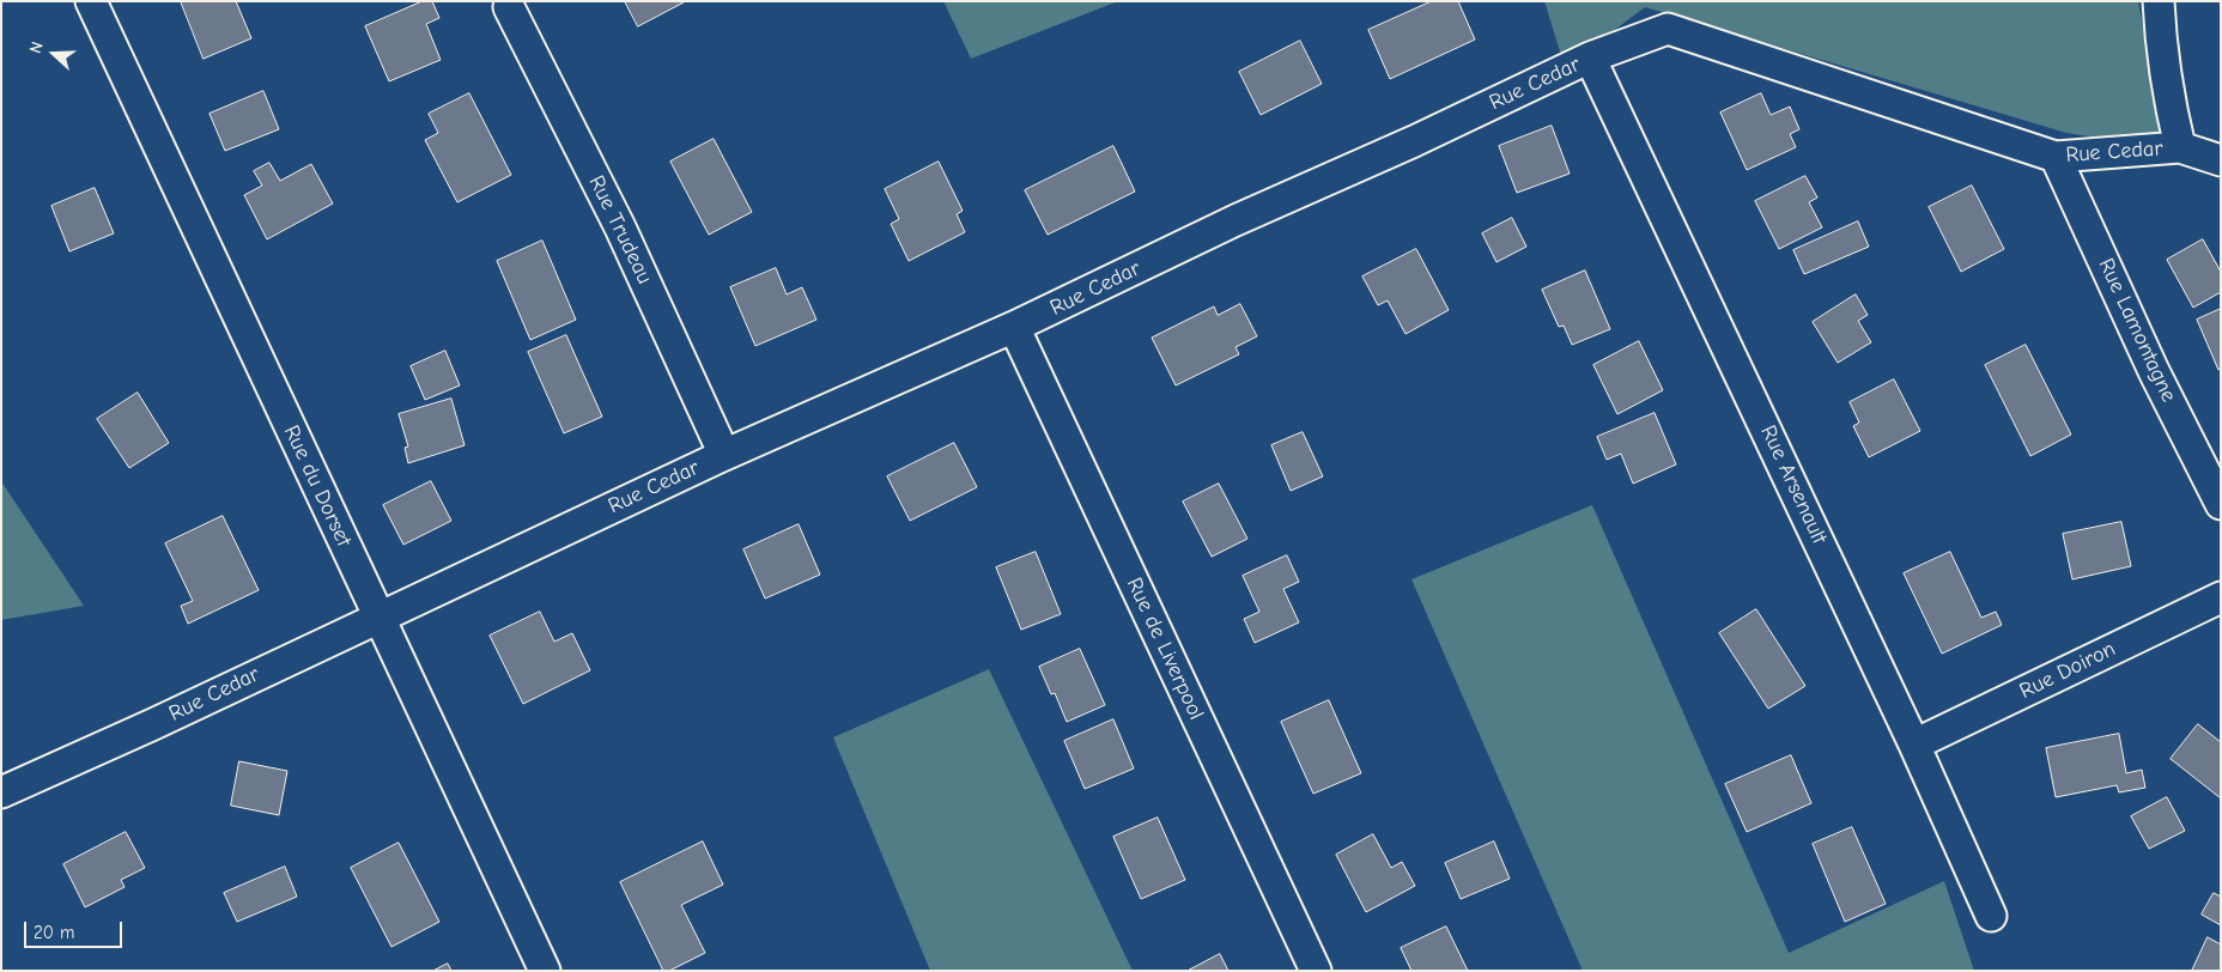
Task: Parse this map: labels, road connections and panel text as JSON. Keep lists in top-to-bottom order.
{
  "streets": {
    "street": [
      "Rue Cedar",
      "Rue Trudeau",
      "Rue Lamontagne",
      "Rue Arsenault",
      "Rue du Dorset",
      "Rue de Liverpool",
      "Rue Doiron"
    ]
  },
  "crossings": [
    ["Rue Cedar", "Rue Trudeau"],
    ["Rue Cedar", "Rue Lamontagne"],
    ["Rue Cedar", "Rue Arsenault"],
    ["Rue Cedar", "Rue du Dorset"],
    ["Rue Cedar", "Rue de Liverpool"],
    ["Rue Arsenault", "Rue Doiron"]
  ],
  "scale_bar": "20 m",
  "north": "left"
}
